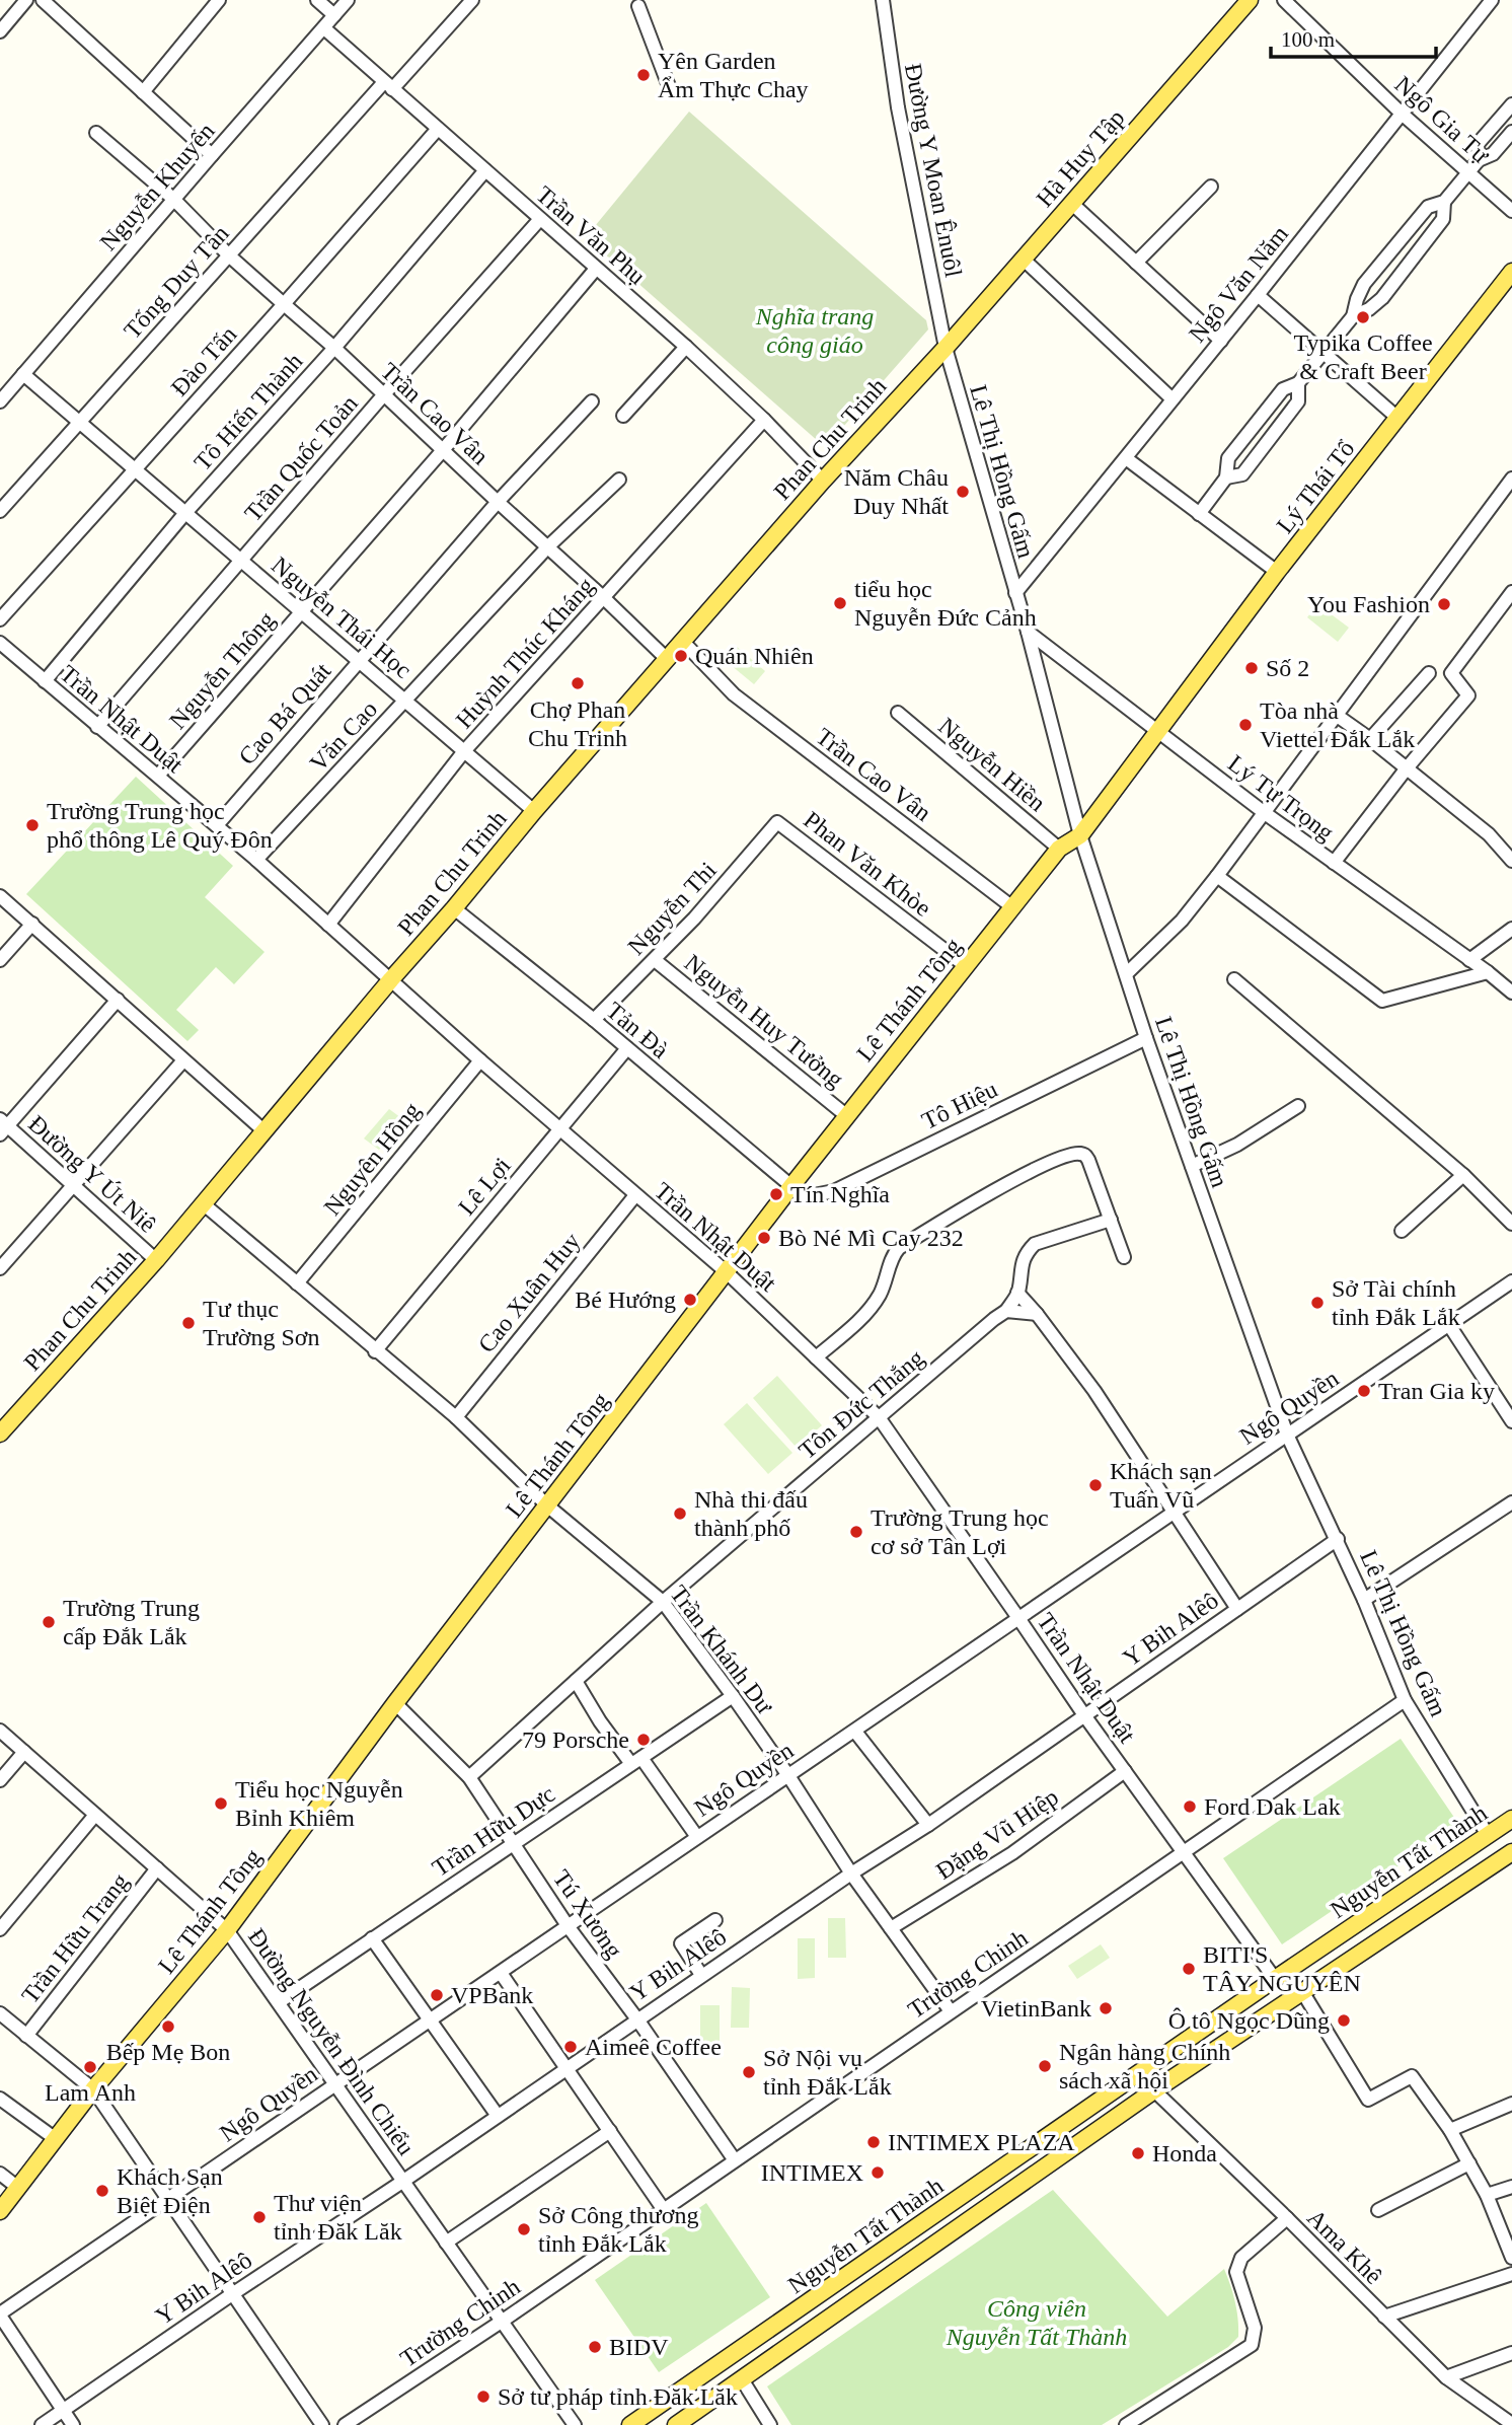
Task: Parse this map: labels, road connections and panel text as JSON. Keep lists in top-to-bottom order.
{
  "streets": {
    "main road": [
      "Hà Huy Tập",
      "Phan Chu Trinh",
      "Lý Thái Tổ",
      "Lê Thánh Tông",
      "Nguyễn Tất Thành"
    ],
    "street": [
      "Ngô Gia Tự",
      "Đường Y Moan Ênuôl",
      "Nguyễn Khuyến",
      "Trần Văn Phụ",
      "Tống Duy Tân",
      "Ngô Văn Năm",
      "Đào Tấn",
      "Tô Hiến Thành",
      "Trần Cao Vân",
      "Trần Quốc Toản",
      "Lê Thị Hồng Gấm",
      "Nguyễn Thái Học",
      "Huỳnh Thúc Kháng",
      "Nguyễn Thông",
      "Cao Bá Quát",
      "Trần Nhật Duật",
      "Văn Cao",
      "Nguyễn Hiền",
      "Lý Tự Trọng",
      "Phan Văn Khòe",
      "Nguyễn Thi",
      "Nguyễn Huy Tưởng",
      "Tản Đà",
      "Tô Hiệu",
      "Nguyên Hồng",
      "Đường Y Út Niê",
      "Lê Lợi",
      "Cao Xuân Huy",
      "Tôn Đức Thắng",
      "Ngô Quyền",
      "Y Bih Alêô",
      "Trần Khánh Dư",
      "Trần Hữu Dực",
      "Đặng Vũ Hiệp",
      "Tú Xương",
      "Trần Hữu Trang",
      "Trường Chinh",
      "Đường Nguyễn Đình Chiểu",
      "Ama Khê"
    ]
  },
  "crossings": [
    ["Ngô Gia Tự", "Ngô Văn Năm"],
    ["Hà Huy Tập", "Đường Y Moan Ênuôl"],
    ["Hà Huy Tập", "Phan Chu Trinh"],
    ["Hà Huy Tập", "Lê Thị Hồng Gấm"],
    ["Đường Y Moan Ênuôl", "Phan Chu Trinh"],
    ["Đường Y Moan Ênuôl", "Lê Thị Hồng Gấm"],
    ["Nguyễn Khuyến", "Trần Văn Phụ"],
    ["Nguyễn Khuyến", "Trần Cao Vân"],
    ["Nguyễn Khuyến", "Nguyễn Thái Học"],
    ["Trần Văn Phụ", "Tống Duy Tân"],
    ["Trần Văn Phụ", "Đào Tấn"],
    ["Trần Văn Phụ", "Tô Hiến Thành"],
    ["Trần Văn Phụ", "Phan Chu Trinh"],
    ["Trần Văn Phụ", "Trần Quốc Toản"],
    ["Trần Văn Phụ", "Huỳnh Thúc Kháng"],
    ["Trần Văn Phụ", "Nguyễn Thông"],
    ["Tống Duy Tân", "Trần Cao Vân"],
    ["Tống Duy Tân", "Nguyễn Thái Học"],
    ["Ngô Văn Năm", "Lê Thị Hồng Gấm"],
    ["Đào Tấn", "Trần Cao Vân"],
    ["Đào Tấn", "Nguyễn Thái Học"],
    ["Tô Hiến Thành", "Trần Cao Vân"],
    ["Tô Hiến Thành", "Nguyễn Thái Học"],
    ["Tô Hiến Thành", "Trần Nhật Duật"],
    ["Trần Cao Vân", "Phan Chu Trinh"],
    ["Trần Cao Vân", "Trần Quốc Toản"],
    ["Trần Cao Vân", "Huỳnh Thúc Kháng"],
    ["Trần Cao Vân", "Nguyễn Thông"],
    ["Trần Cao Vân", "Cao Bá Quát"],
    ["Trần Cao Vân", "Văn Cao"],
    ["Trần Cao Vân", "Lê Thánh Tông"],
    ["Phan Chu Trinh", "Lê Thị Hồng Gấm"],
    ["Phan Chu Trinh", "Nguyễn Thái Học"],
    ["Phan Chu Trinh", "Trần Nhật Duật"],
    ["Phan Chu Trinh", "Tản Đà"],
    ["Phan Chu Trinh", "Đường Y Út Niê"],
    ["Phan Chu Trinh", "Trần Khánh Dư"],
    ["Trần Quốc Toản", "Nguyễn Thái Học"],
    ["Trần Quốc Toản", "Trần Nhật Duật"],
    ["Lê Thị Hồng Gấm", "Lý Tự Trọng"],
    ["Lê Thị Hồng Gấm", "Lê Thánh Tông"],
    ["Lê Thị Hồng Gấm", "Tô Hiệu"],
    ["Lê Thị Hồng Gấm", "Ngô Quyền"],
    ["Lê Thị Hồng Gấm", "Y Bih Alêô"],
    ["Lê Thị Hồng Gấm", "Nguyễn Tất Thành"],
    ["Lê Thị Hồng Gấm", "Trường Chinh"],
    ["Lý Thái Tổ", "Lý Tự Trọng"],
    ["Lý Thái Tổ", "Lê Thánh Tông"],
    ["Nguyễn Thái Học", "Huỳnh Thúc Kháng"],
    ["Nguyễn Thái Học", "Nguyễn Thông"],
    ["Nguyễn Thái Học", "Cao Bá Quát"],
    ["Nguyễn Thái Học", "Văn Cao"],
    ["Huỳnh Thúc Kháng", "Trần Nhật Duật"],
    ["Nguyễn Thông", "Trần Nhật Duật"],
    ["Cao Bá Quát", "Trần Nhật Duật"],
    ["Trần Nhật Duật", "Văn Cao"],
    ["Trần Nhật Duật", "Lê Thánh Tông"],
    ["Trần Nhật Duật", "Nguyên Hồng"],
    ["Trần Nhật Duật", "Lê Lợi"],
    ["Trần Nhật Duật", "Cao Xuân Huy"],
    ["Trần Nhật Duật", "Tôn Đức Thắng"],
    ["Trần Nhật Duật", "Ngô Quyền"],
    ["Trần Nhật Duật", "Y Bih Alêô"],
    ["Trần Nhật Duật", "Đặng Vũ Hiệp"],
    ["Trần Nhật Duật", "Nguyễn Tất Thành"],
    ["Trần Nhật Duật", "Trường Chinh"],
    ["Nguyễn Hiền", "Lê Thánh Tông"],
    ["Lý Tự Trọng", "Lê Thánh Tông"],
    ["Phan Văn Khòe", "Nguyễn Thi"],
    ["Phan Văn Khòe", "Lê Thánh Tông"],
    ["Nguyễn Thi", "Nguyễn Huy Tưởng"],
    ["Nguyễn Thi", "Tản Đà"],
    ["Lê Thánh Tông", "Nguyễn Huy Tưởng"],
    ["Lê Thánh Tông", "Tản Đà"],
    ["Lê Thánh Tông", "Tô Hiệu"],
    ["Lê Thánh Tông", "Trần Khánh Dư"],
    ["Lê Thánh Tông", "Tú Xương"],
    ["Lê Thánh Tông", "Đường Nguyễn Đình Chiểu"],
    ["Tản Đà", "Tô Hiệu"],
    ["Tản Đà", "Lê Lợi"],
    ["Nguyên Hồng", "Trần Khánh Dư"],
    ["Lê Lợi", "Trần Khánh Dư"],
    ["Cao Xuân Huy", "Trần Khánh Dư"],
    ["Tôn Đức Thắng", "Trần Khánh Dư"],
    ["Tôn Đức Thắng", "Tú Xương"],
    ["Ngô Quyền", "Trần Khánh Dư"],
    ["Ngô Quyền", "Tú Xương"],
    ["Ngô Quyền", "Đường Nguyễn Đình Chiểu"],
    ["Y Bih Alêô", "Trần Khánh Dư"],
    ["Y Bih Alêô", "Tú Xương"],
    ["Y Bih Alêô", "Đường Nguyễn Đình Chiểu"],
    ["Trần Khánh Dư", "Trần Hữu Dực"],
    ["Trần Khánh Dư", "Đặng Vũ Hiệp"],
    ["Trần Khánh Dư", "Trường Chinh"],
    ["Trần Hữu Dực", "Tú Xương"],
    ["Trần Hữu Dực", "Đường Nguyễn Đình Chiểu"],
    ["Nguyễn Tất Thành", "Ama Khê"],
    ["Tú Xương", "Trường Chinh"],
    ["Trần Hữu Trang", "Đường Nguyễn Đình Chiểu"],
    ["Trường Chinh", "Đường Nguyễn Đình Chiểu"]
  ],
  "parks": ["Nghĩa trang công giáo", "Công viên Nguyễn Tất Thành"],
  "places": [
    "Yên Garden Ẩm Thực Chay",
    "Typika Coffee & Craft Beer",
    "Năm Châu Duy Nhất",
    "tiểu học Nguyễn Đức Cảnh",
    "You Fashion",
    "Quán Nhiên",
    "Số 2",
    "Chợ Phan Chu Trinh",
    "Tòa nhà Viettel Đắk Lắk",
    "Trường Trung học phổ thông Lê Quý Đôn",
    "Tín Nghĩa",
    "Bò Né Mì Cay 232",
    "Bé Hướng",
    "Sở Tài chính tỉnh Đắk Lắk",
    "Tư thục Trường Sơn",
    "Tran Gia ky",
    "Khách sạn Tuấn Vũ",
    "Nhà thi đấu thành phố",
    "Trường Trung học cơ sở Tân Lợi",
    "Trường Trung cấp Đắk Lắk",
    "79 Porsche",
    "Tiểu học Nguyễn Bỉnh Khiêm",
    "Ford Dak Lak",
    "BITI'S TÂY NGUYÊN",
    "VPBank",
    "VietinBank",
    "Ô tô Ngọc Dũng",
    "Bếp Mẹ Bon",
    "Aimeê Coffee",
    "Ngân hàng Chính sách xã hội",
    "Lam Anh",
    "Sở Nội vụ tỉnh Đắk Lắk",
    "INTIMEX PLAZA",
    "Honda",
    "INTIMEX",
    "Khách Sạn Biệt Điện",
    "Thư viện tỉnh Đăk Lăk",
    "Sở Công thương tỉnh Đắk Lắk",
    "BIDV",
    "Sở tư pháp tỉnh Đăk Lăk"
  ],
  "scale_bar": "100 m"
}
